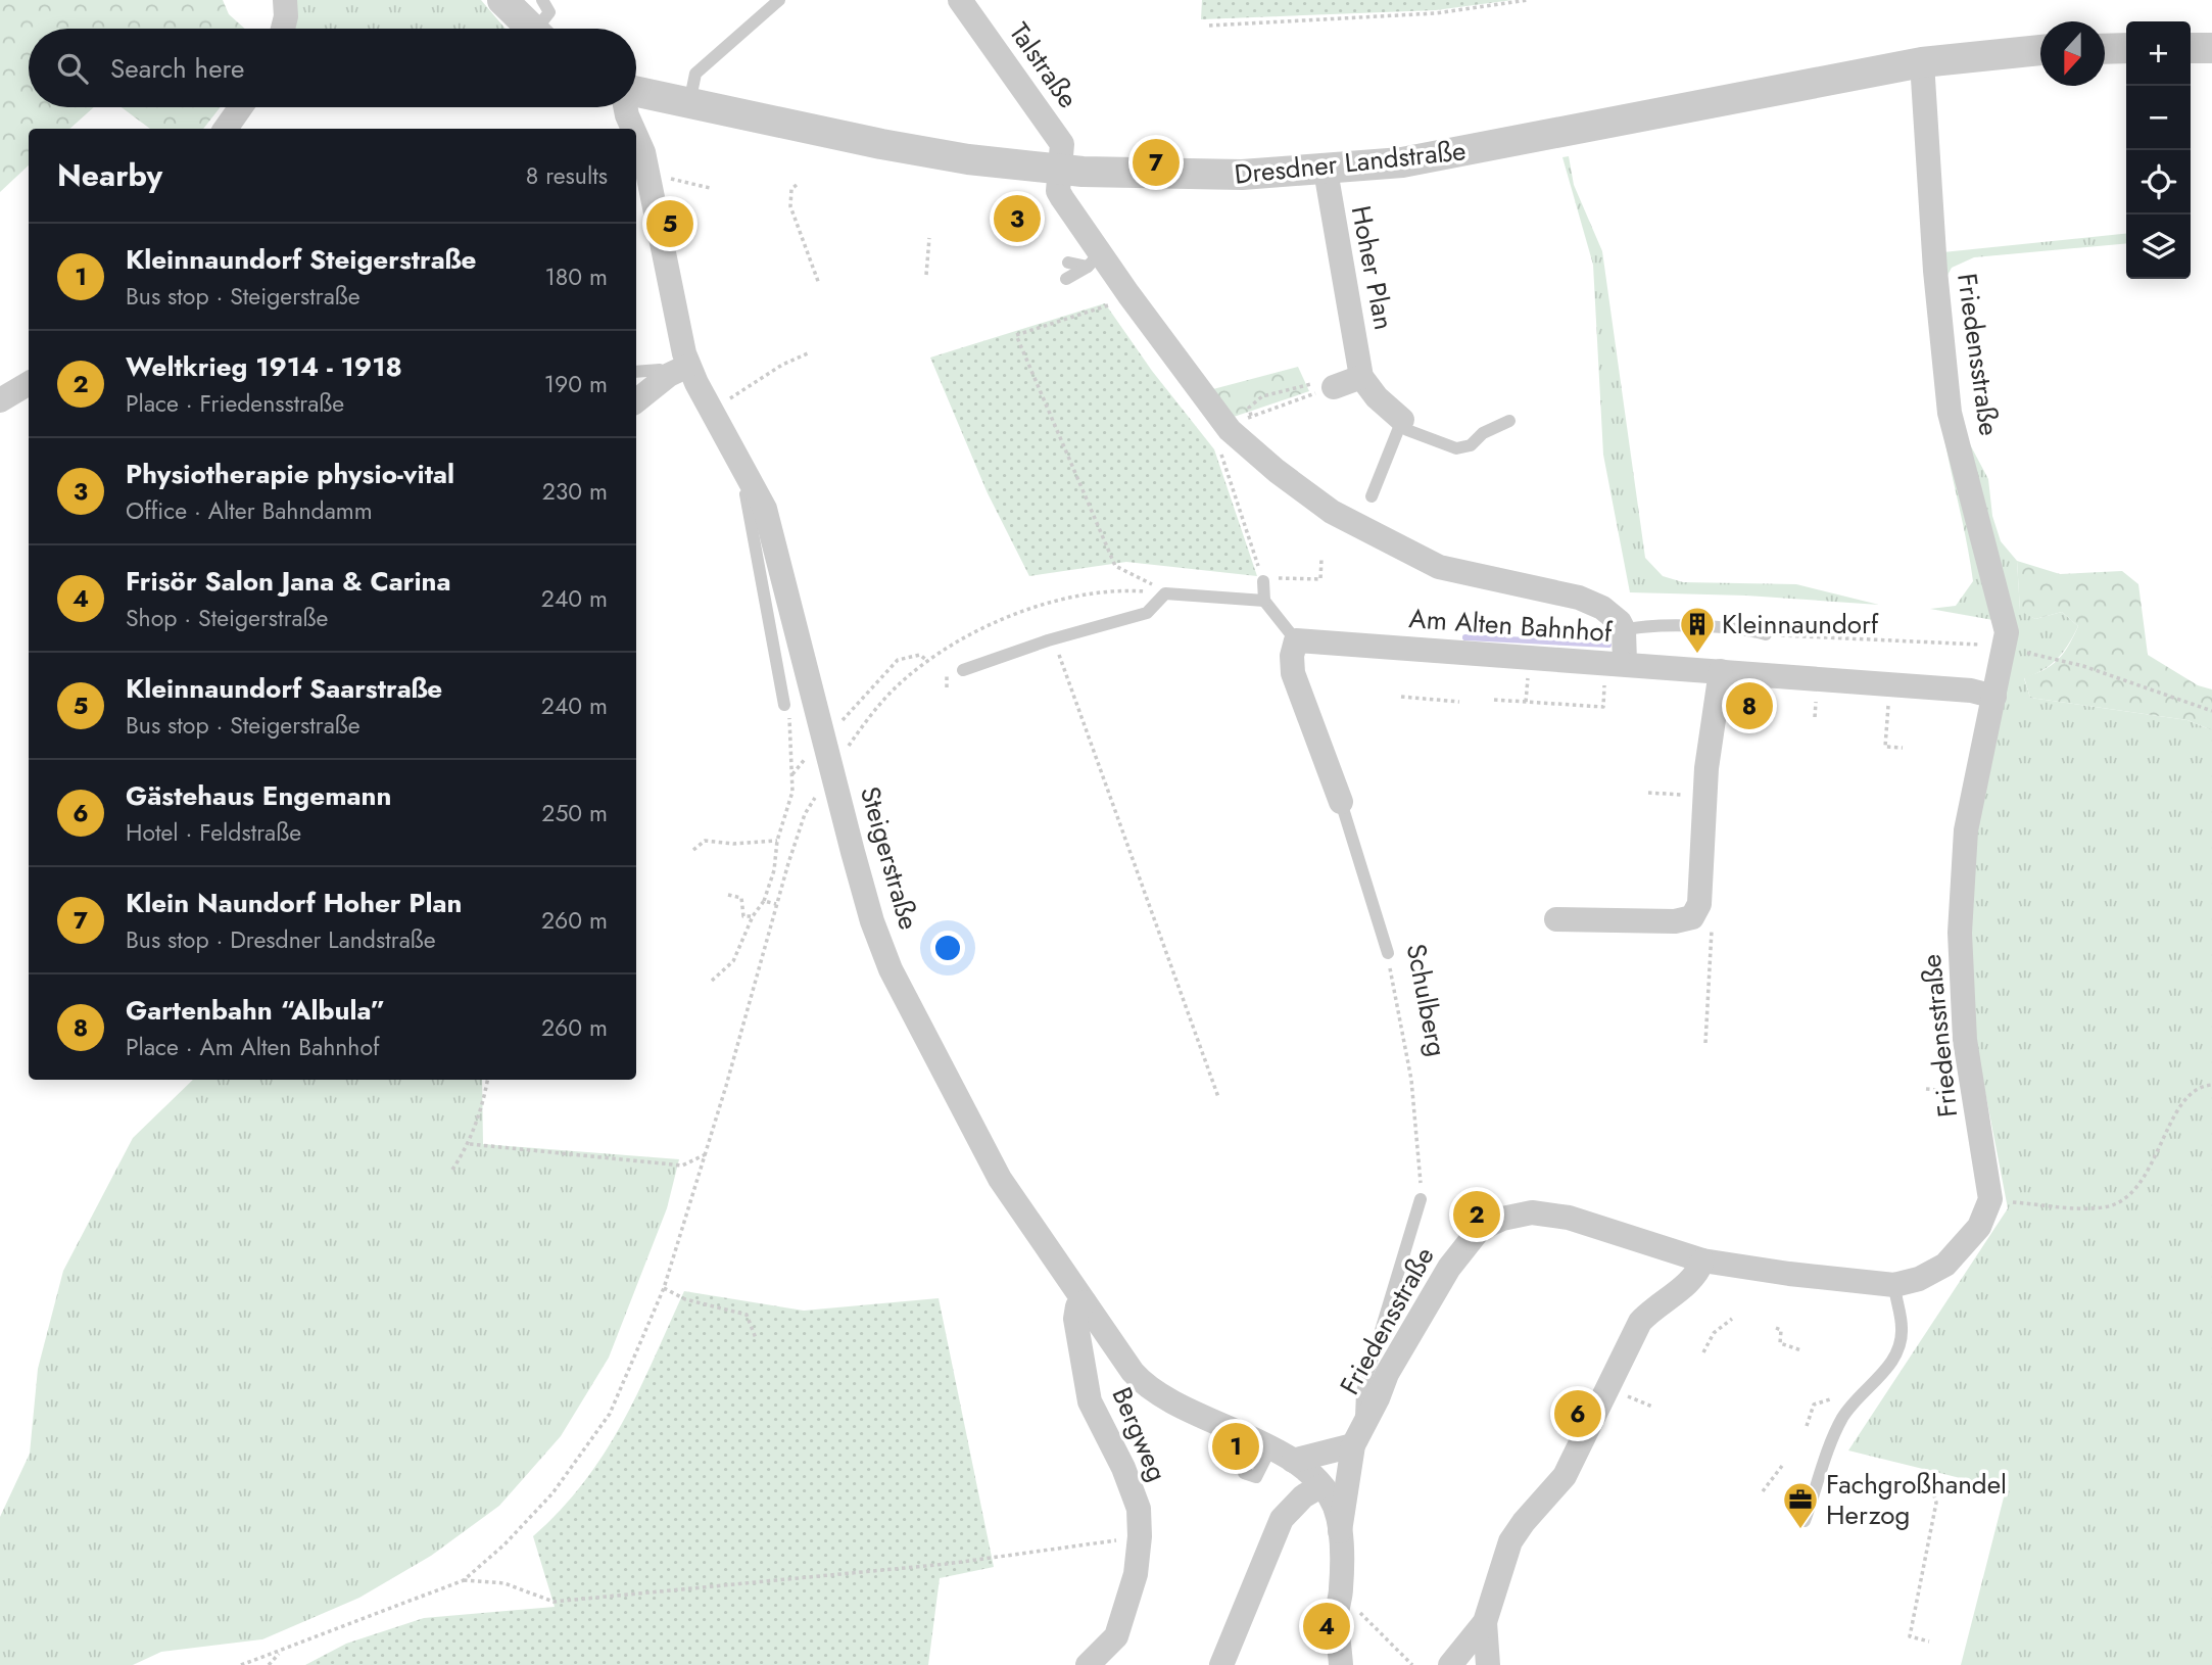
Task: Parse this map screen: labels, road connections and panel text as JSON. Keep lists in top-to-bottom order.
{
  "streets": {
    "street": [
      "Talstraße",
      "Dresdner Landstraße",
      "Hoher Plan",
      "Friedensstraße",
      "Am Alten Bahnhof",
      "Steigerstraße",
      "Schulberg",
      "Bergweg"
    ]
  },
  "crossings": [
    ["Talstraße", "Dresdner Landstraße"],
    ["Dresdner Landstraße", "Hoher Plan"],
    ["Dresdner Landstraße", "Friedensstraße"],
    ["Friedensstraße", "Am Alten Bahnhof"],
    ["Friedensstraße", "Steigerstraße"],
    ["Am Alten Bahnhof", "Schulberg"],
    ["Steigerstraße", "Bergweg"]
  ],
  "places": {
    "building": ["Kleinnaundorf"],
    "office": ["Fachgroßhandel Herzog"]
  },
  "north": "bottom",
  "page": {
    "map_buttons": ["+", "−"],
    "search": "Search here",
    "heading": ["Nearby", "8 results"],
    "pins": [
      "7",
      "3",
      "5",
      "8",
      "2",
      "6",
      "1",
      "4"
    ],
    "list": [
      {
        "mark": "1",
        "name": "Kleinnaundorf Steigerstraße",
        "note": "Bus stop · Steigerstraße",
        "value": "180 m"
      },
      {
        "mark": "2",
        "name": "Weltkrieg 1914 - 1918",
        "note": "Place · Friedensstraße",
        "value": "190 m"
      },
      {
        "mark": "3",
        "name": "Physiotherapie physio-vital",
        "note": "Office · Alter Bahndamm",
        "value": "230 m"
      },
      {
        "mark": "4",
        "name": "Frisör Salon Jana & Carina",
        "note": "Shop · Steigerstraße",
        "value": "240 m"
      },
      {
        "mark": "5",
        "name": "Kleinnaundorf Saarstraße",
        "note": "Bus stop · Steigerstraße",
        "value": "240 m"
      },
      {
        "mark": "6",
        "name": "Gästehaus Engemann",
        "note": "Hotel · Feldstraße",
        "value": "250 m"
      },
      {
        "mark": "7",
        "name": "Klein Naundorf Hoher Plan",
        "note": "Bus stop · Dresdner Landstraße",
        "value": "260 m"
      },
      {
        "mark": "8",
        "name": "Gartenbahn “Albula”",
        "note": "Place · Am Alten Bahnhof",
        "value": "260 m"
      }
    ]
  }
}
